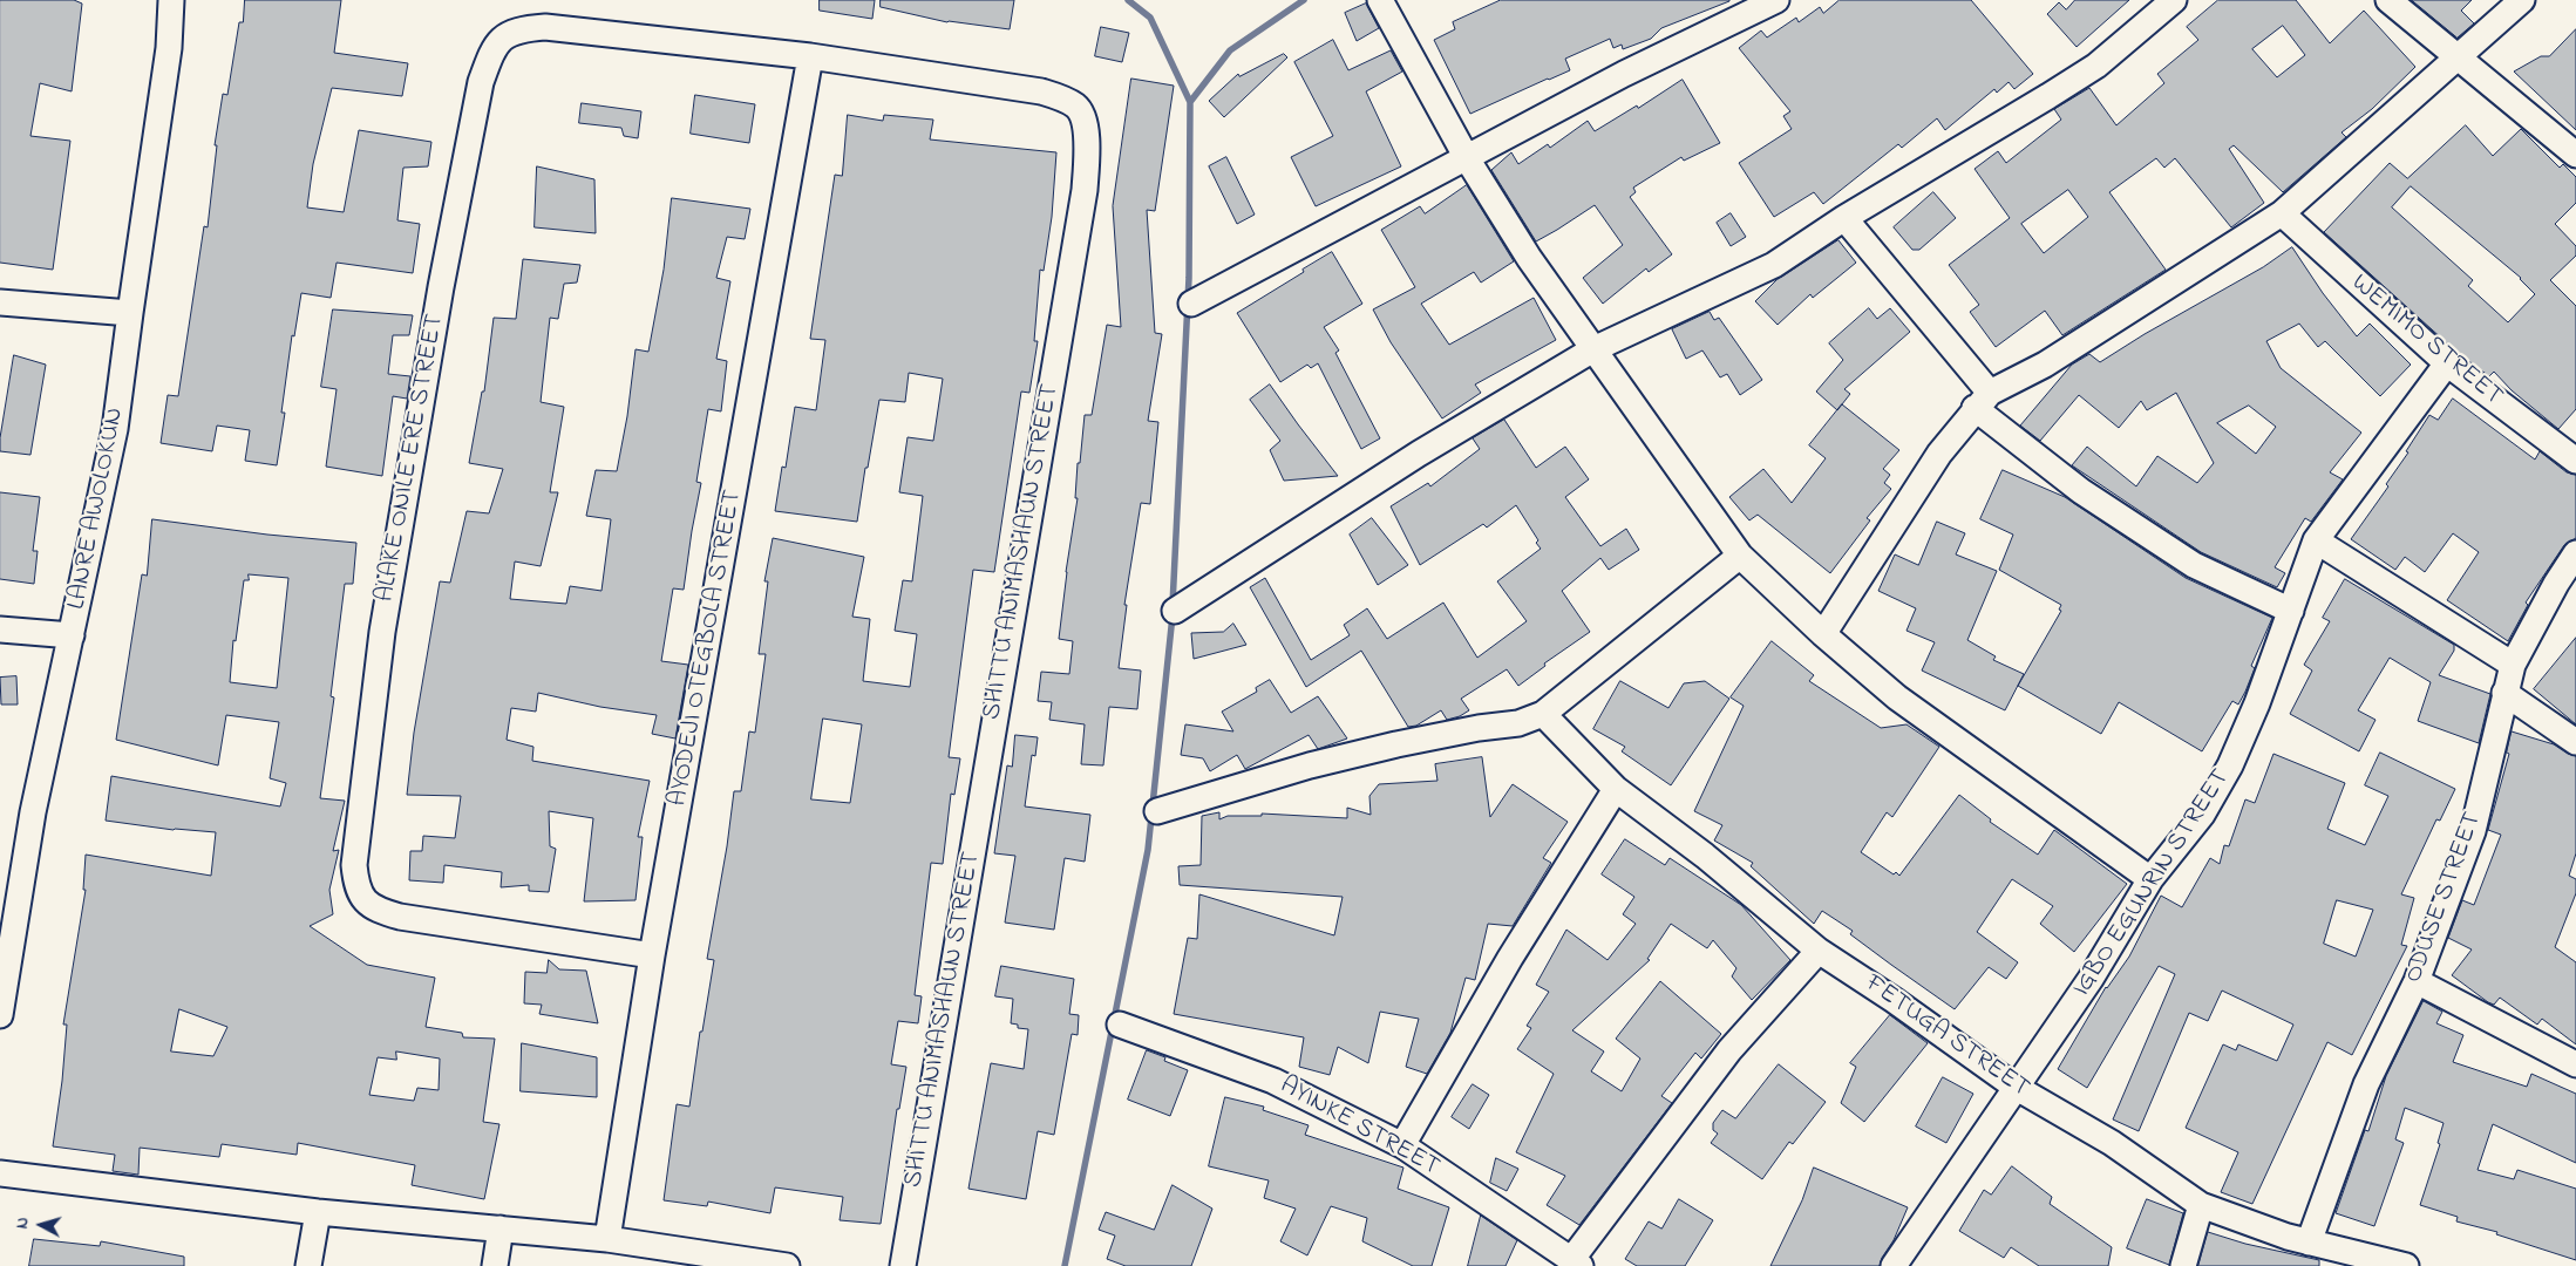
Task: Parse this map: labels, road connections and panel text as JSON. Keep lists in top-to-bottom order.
{
  "streets": {
    "street": [
      "WEMIMO STREET",
      "ALAKE ONILE ERE STREET",
      "LANRE AWOLOKUN",
      "SHITTU ANIMASHAUN STREET",
      "AYODEJI OTEGBOLA STREET",
      "IGBO EGUNRIN STREET",
      "ODUSE STREET",
      "FETUGA STREET",
      "AYINKE STREET"
    ]
  },
  "crossings": [
    ["WEMIMO STREET", "IGBO EGUNRIN STREET"],
    ["ALAKE ONILE ERE STREET", "SHITTU ANIMASHAUN STREET"],
    ["ALAKE ONILE ERE STREET", "AYODEJI OTEGBOLA STREET"],
    ["SHITTU ANIMASHAUN STREET", "AYODEJI OTEGBOLA STREET"],
    ["IGBO EGUNRIN STREET", "FETUGA STREET"],
    ["ODUSE STREET", "FETUGA STREET"]
  ],
  "north": "left"
}
